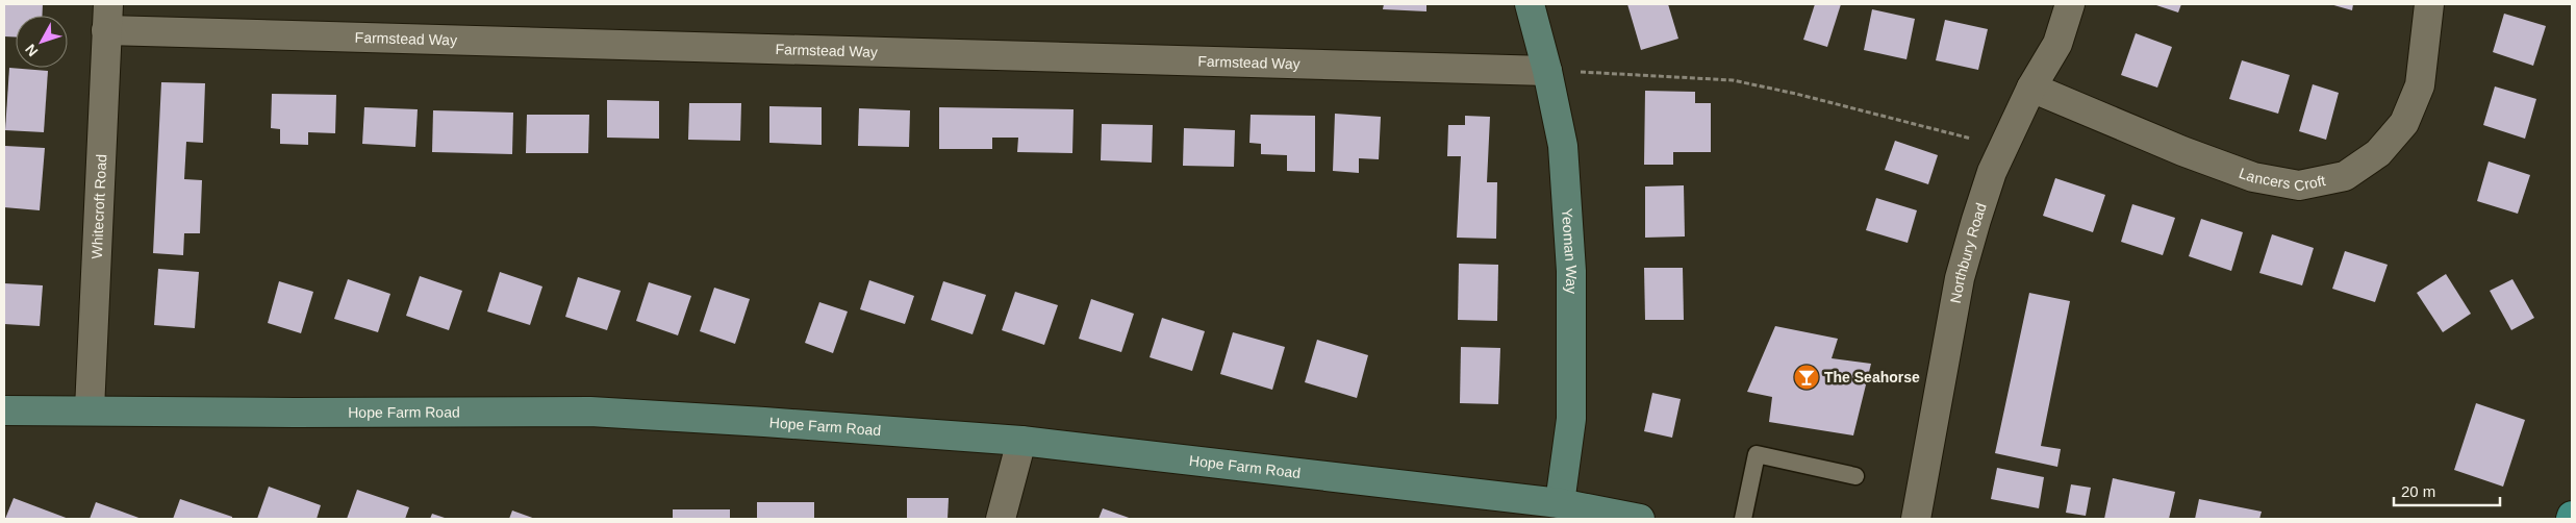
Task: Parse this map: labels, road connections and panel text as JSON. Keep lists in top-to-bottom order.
{
  "streets": {
    "street": [
      "Farmstead Way",
      "Lancers Croft",
      "Whitecroft Road",
      "Yeoman Way",
      "Northbury Road",
      "Hope Farm Road"
    ]
  },
  "crossings": [
    ["Farmstead Way", "Whitecroft Road"],
    ["Farmstead Way", "Yeoman Way"],
    ["Lancers Croft", "Northbury Road"],
    ["Whitecroft Road", "Hope Farm Road"],
    ["Yeoman Way", "Hope Farm Road"]
  ],
  "places": {
    "bar": ["The Seahorse"]
  },
  "scale_bar": "20 m",
  "north": "bottom left"
}
